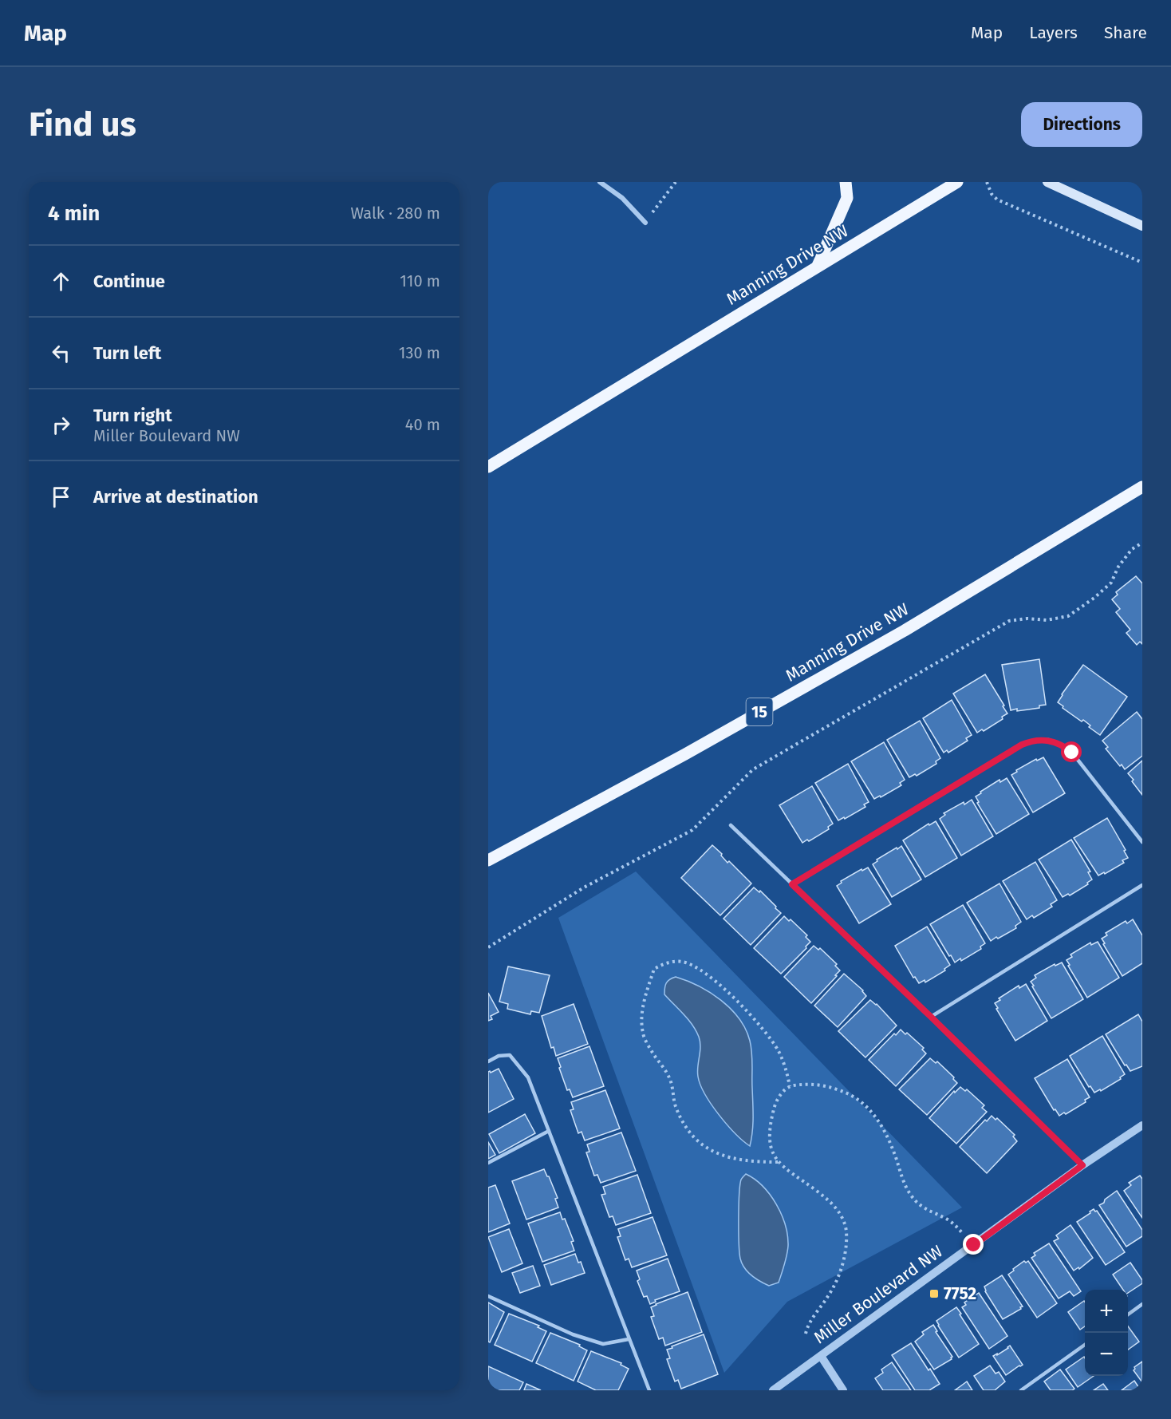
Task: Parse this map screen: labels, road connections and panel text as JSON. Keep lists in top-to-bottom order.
{
  "streets": {
    "main road": ["Manning Drive NW", "15"],
    "street": ["Miller Boulevard NW"]
  },
  "places": {
    "transit": ["7752"]
  },
  "page": {
    "header": "Map",
    "nav": ["Map", "Layers", "Share"],
    "buttons": "Directions",
    "title": "Find us",
    "heading": ["4 min", "Walk · 280 m"],
    "list": [
      ["Continue", "110 m"],
      ["Turn left", "130 m"],
      ["Turn right", "Miller Boulevard NW", "40 m"],
      "Arrive at destination"
    ],
    "map_buttons": ["+", "−"]
  }
}
